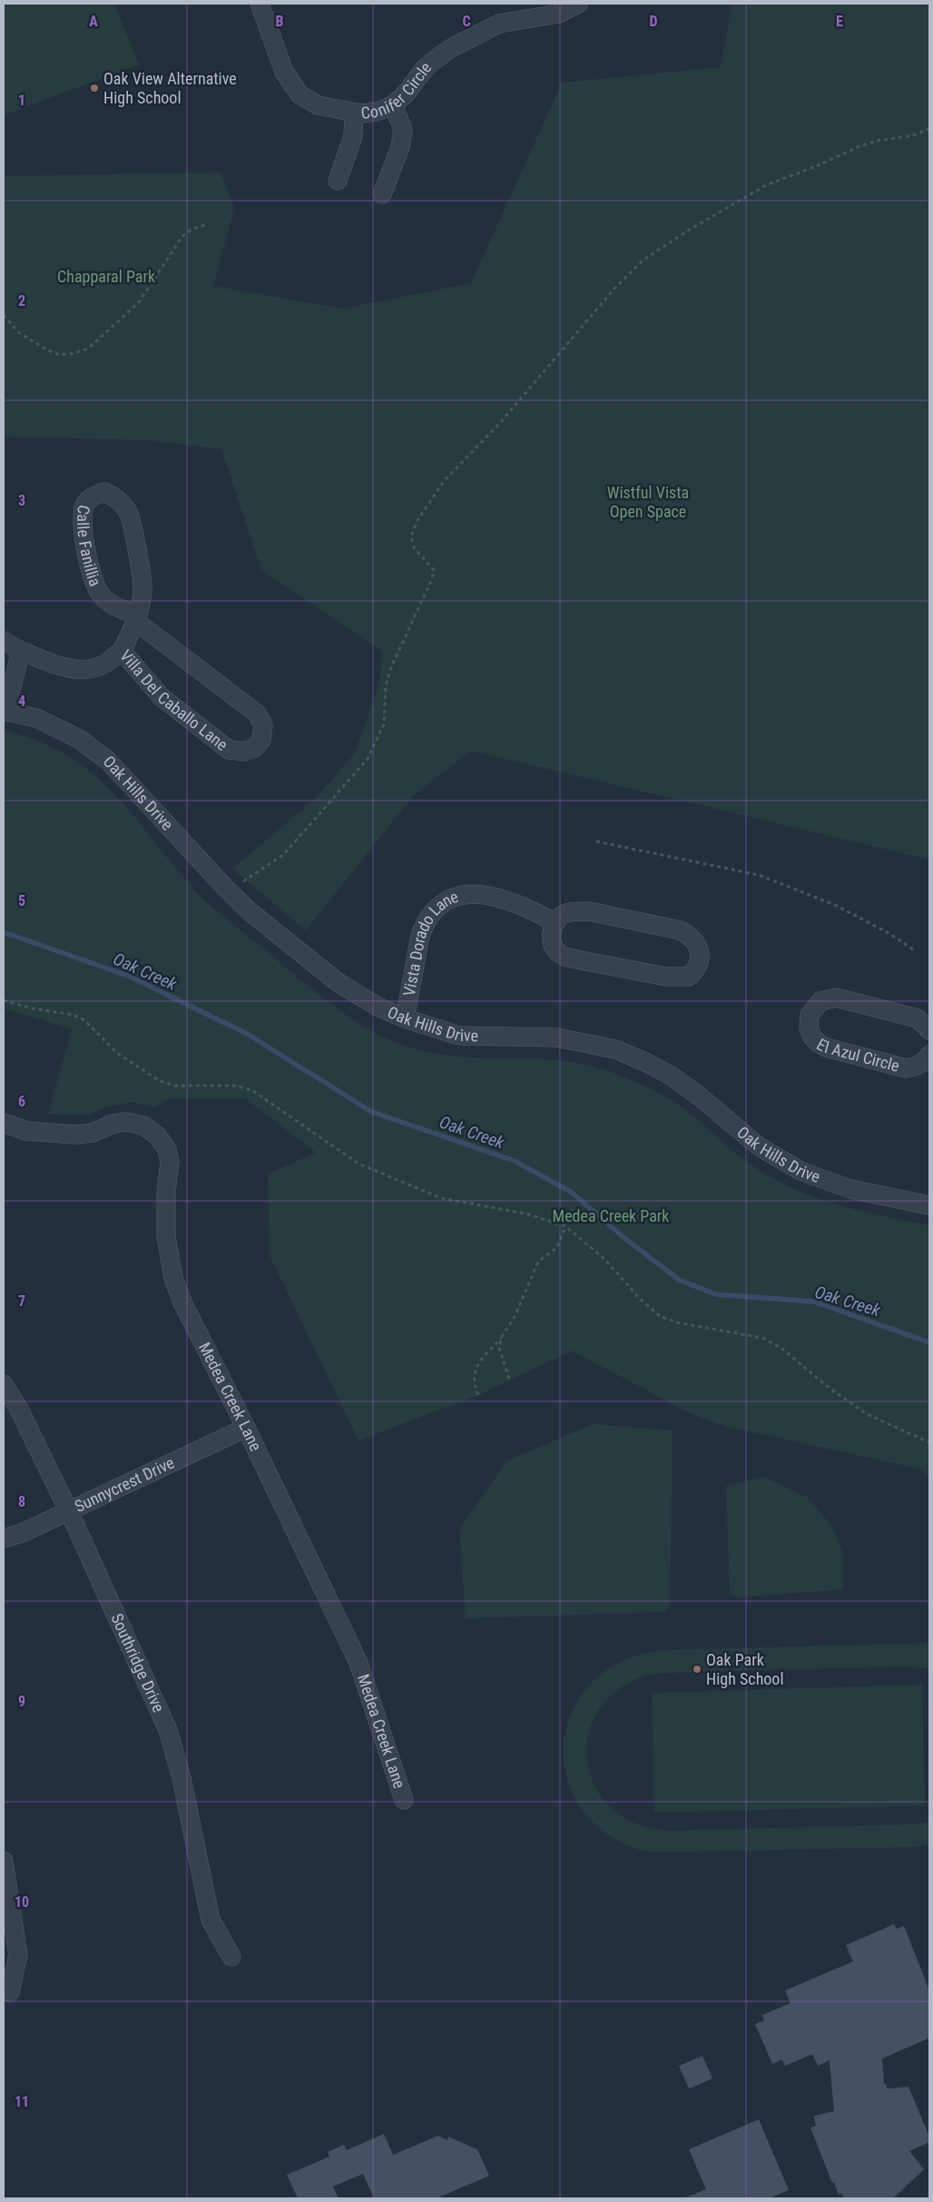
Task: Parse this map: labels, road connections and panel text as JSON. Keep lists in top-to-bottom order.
{
  "streets": {
    "street": [
      "Conifer Circle",
      "Calle Fanillia",
      "Villa Del Caballo Lane",
      "Oak Hills Drive",
      "Vista Dorado Lane",
      "El Azul Circle",
      "Medea Creek Lane",
      "Sunnycrest Drive",
      "Southridge Drive"
    ]
  },
  "crossings": [
    ["Calle Fanillia", "Villa Del Caballo Lane"],
    ["Oak Hills Drive", "Vista Dorado Lane"],
    ["Medea Creek Lane", "Sunnycrest Drive"],
    ["Sunnycrest Drive", "Southridge Drive"]
  ],
  "water": ["Oak Creek"],
  "parks": ["Chapparal Park", "Wistful Vista Open Space", "Medea Creek Park"],
  "places": ["Oak View Alternative High School", "Oak Park High School"],
  "grid": {
    "columns": [
      "A",
      "B",
      "C",
      "D",
      "E"
    ],
    "rows": [
      "1",
      "2",
      "3",
      "4",
      "5",
      "6",
      "7",
      "8",
      "9",
      "10",
      "11"
    ]
  }
}
